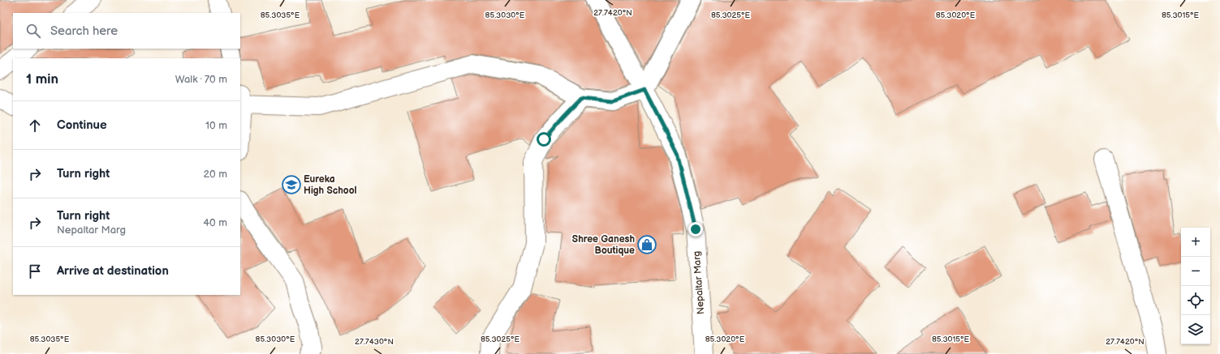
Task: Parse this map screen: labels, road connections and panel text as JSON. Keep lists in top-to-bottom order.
{
  "streets": {
    "street": ["Nepaltar Marg"]
  },
  "places": {
    "school or university": ["Eureka High School"],
    "shop": ["Shree Ganesh Boutique"]
  },
  "page": {
    "search": "Search here",
    "heading": ["1 min", "Walk · 70 m"],
    "list": [
      ["Continue", "10 m"],
      ["Turn right", "20 m"],
      ["Turn right", "Nepaltar Marg", "40 m"],
      "Arrive at destination"
    ],
    "map_buttons": ["+", "−"]
  },
  "coordinates": [
    "27.7420°N",
    "85.3035°E",
    "85.3030°E",
    "85.3025°E",
    "85.3020°E",
    "85.3015°E",
    "27.7430°N"
  ]
}
